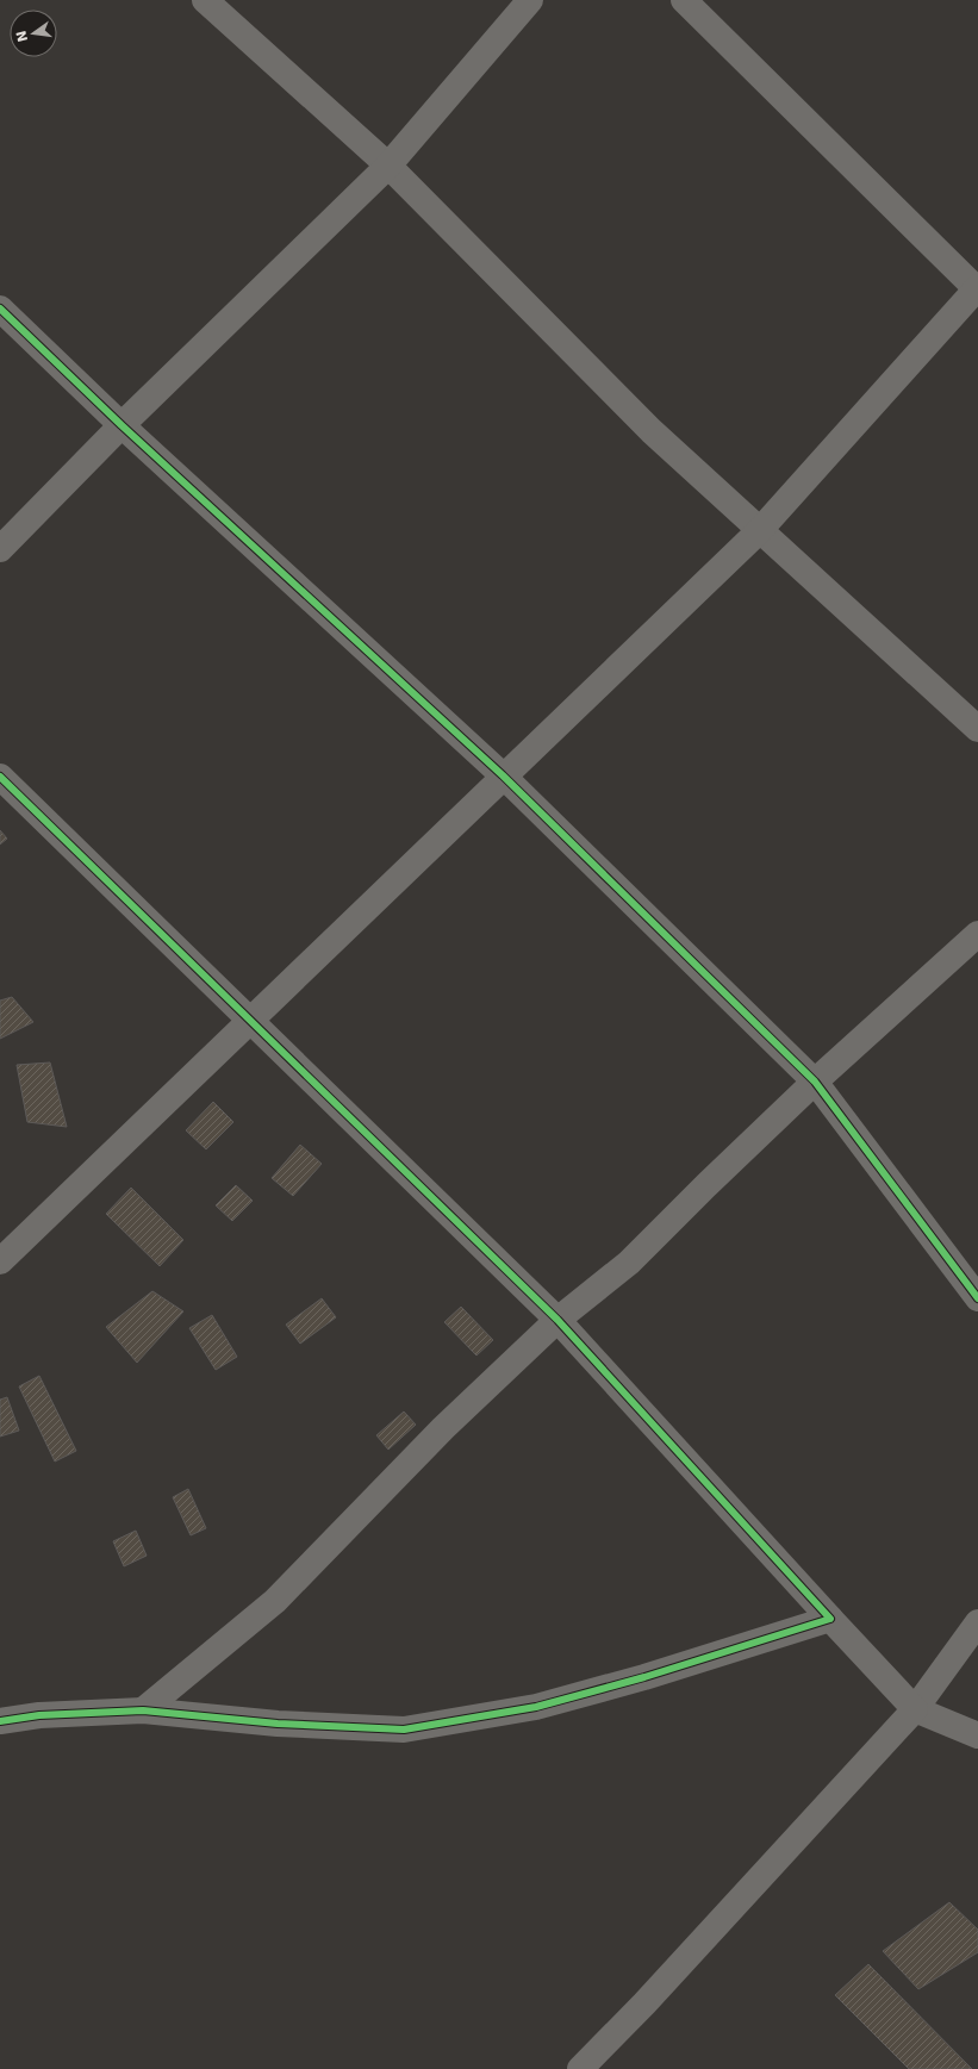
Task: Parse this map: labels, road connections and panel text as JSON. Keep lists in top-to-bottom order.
{
  "north": "left"
}
